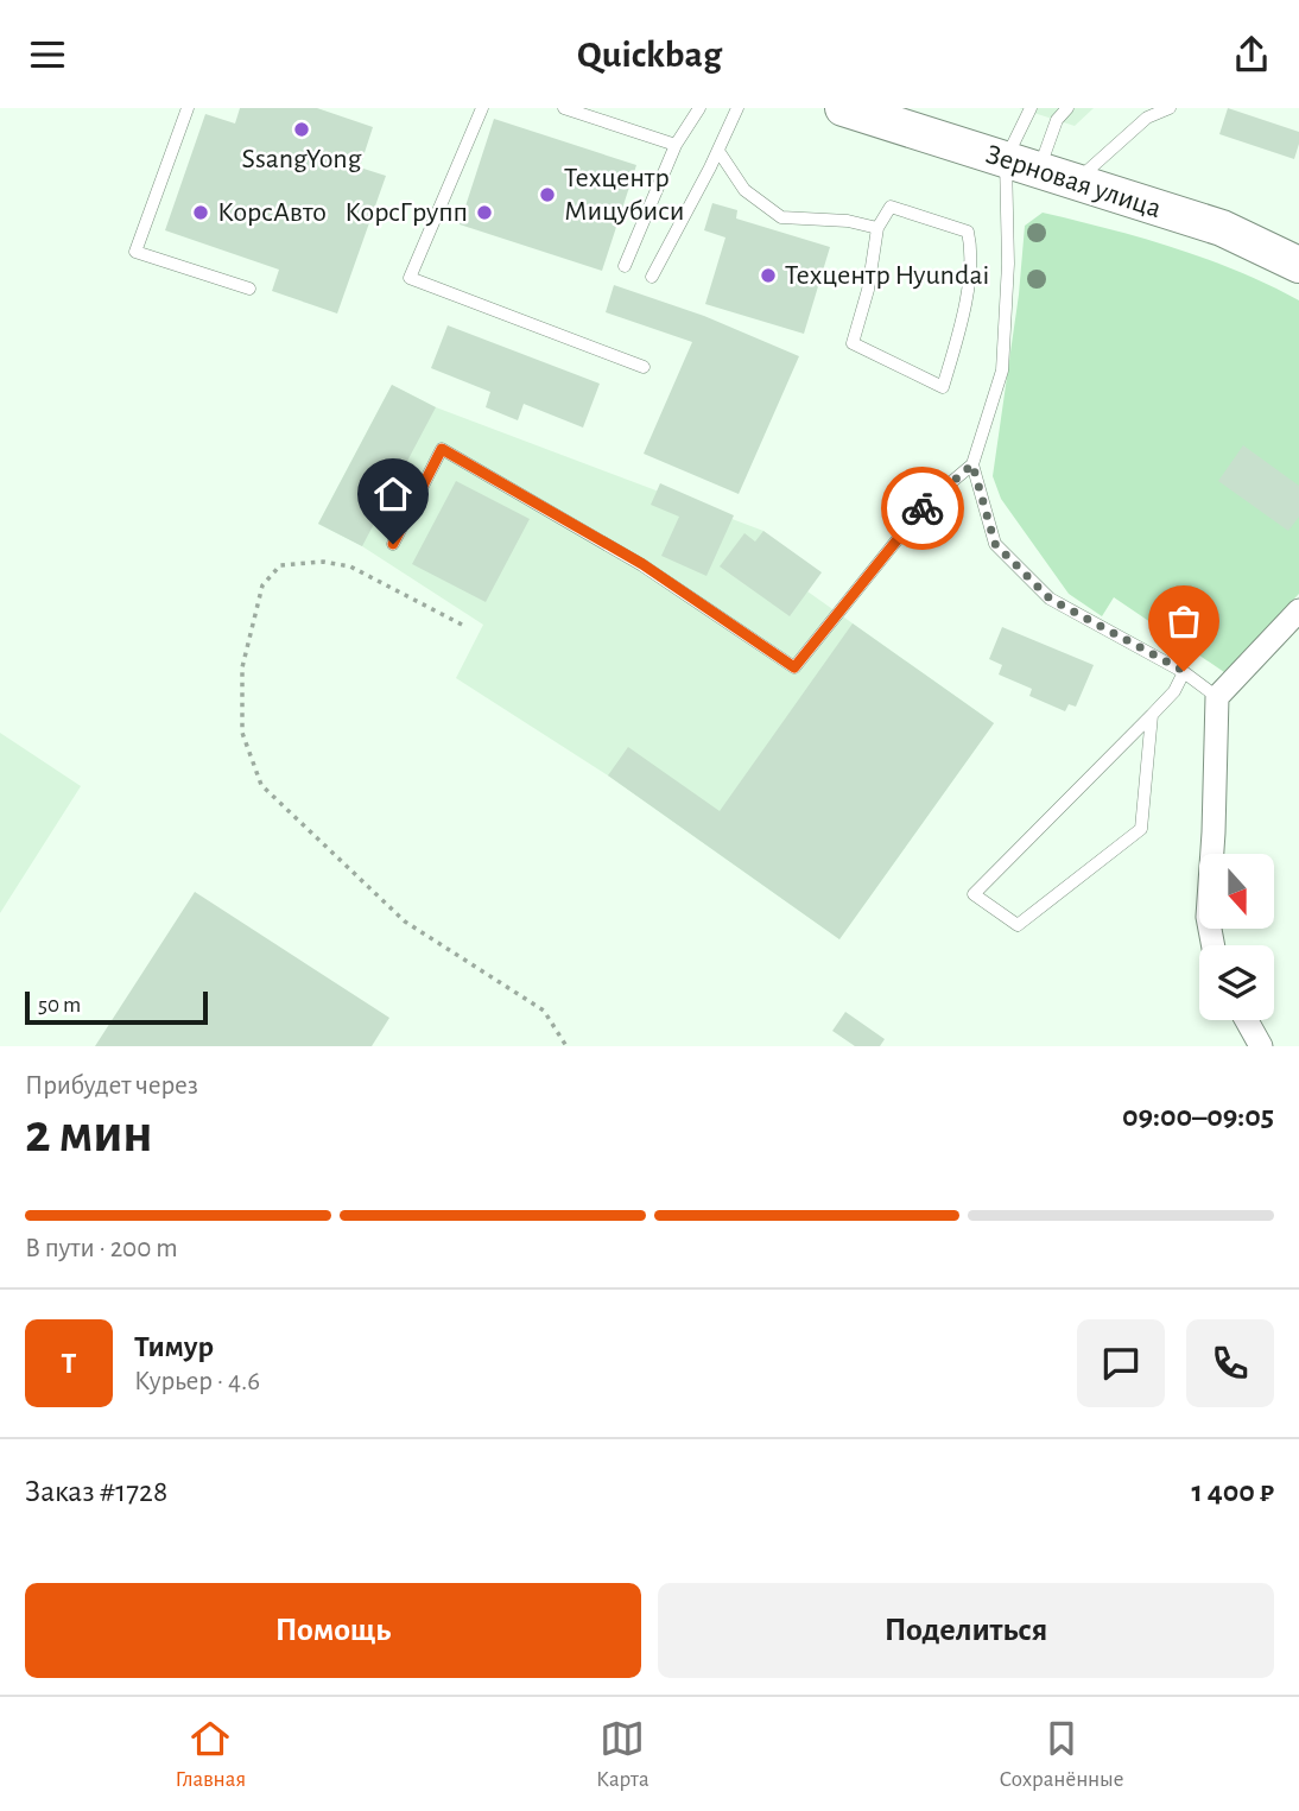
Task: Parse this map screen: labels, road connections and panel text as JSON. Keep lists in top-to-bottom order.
{
  "streets": {
    "main road": ["Зерновая улица"]
  },
  "places": [
    "SsangYong",
    "Техцентр Мицубиси",
    "КорсАвто",
    "КорсГрупп",
    "Техцентр Hyundai"
  ],
  "scale_bar": "50 m",
  "north": "bottom",
  "page": {
    "header": "Quickbag",
    "scale": "50 m",
    "heading": ["2 мин", "Прибудет через", "09:00–09:05"],
    "panel": [
      "Тимур",
      "Курьер · 4.6",
      "Заказ #1728",
      "1 400 ₽"
    ],
    "bar": "В пути · 200 m",
    "round": "Т",
    "buttons": ["Помощь", "Поделиться"],
    "tabs": ["Главная", "Карта", "Сохранённые"]
  }
}
